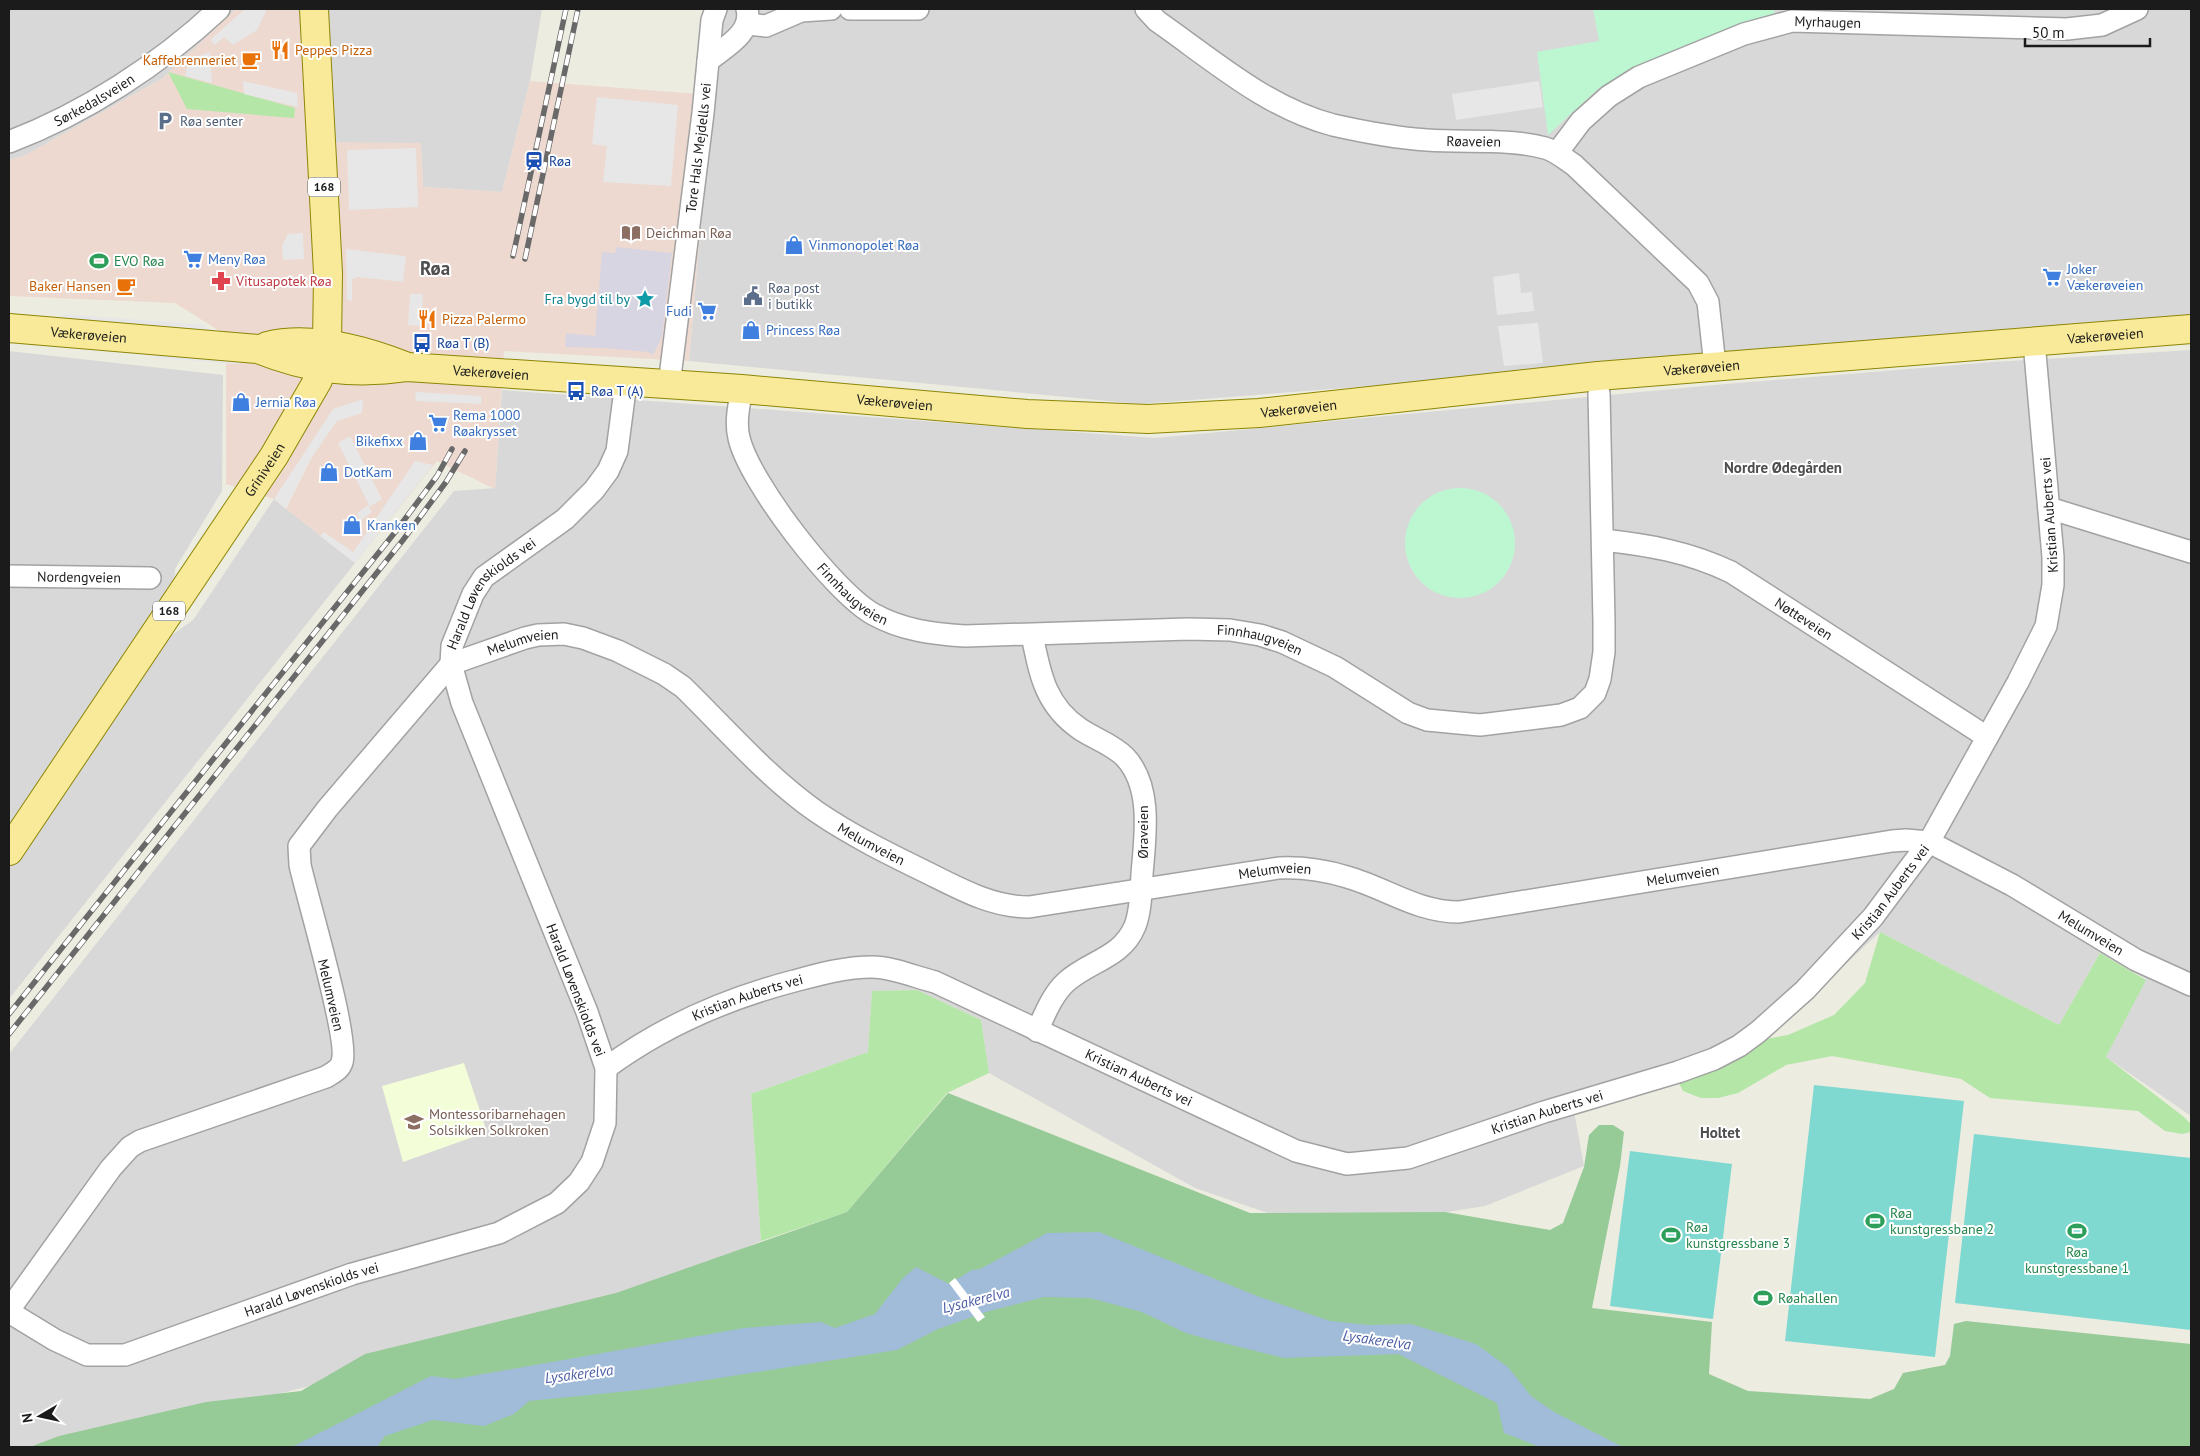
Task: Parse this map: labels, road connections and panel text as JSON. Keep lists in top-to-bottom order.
{
  "streets": {
    "main road": ["168", "Vækerøveien", "Griniveien"],
    "street": [
      "Myrhaugen",
      "Sørkedalsveien",
      "Røaveien",
      "Tore Hals Mejdells vei",
      "Kristian Auberts vei",
      "Nordengveien",
      "Finnhaugveien",
      "Harald Løvenskiolds vei",
      "Nøtteveien",
      "Melumveien",
      "Øraveien"
    ]
  },
  "crossings": [
    ["Myrhaugen", "Røaveien"],
    ["Røaveien", "Vækerøveien"],
    ["Tore Hals Mejdells vei", "Vækerøveien"],
    ["Vækerøveien", "Griniveien"],
    ["Vækerøveien", "Kristian Auberts vei"],
    ["Vækerøveien", "Finnhaugveien"],
    ["Vækerøveien", "Harald Løvenskiolds vei"],
    ["Kristian Auberts vei", "Harald Løvenskiolds vei"],
    ["Kristian Auberts vei", "Nøtteveien"],
    ["Kristian Auberts vei", "Melumveien"],
    ["Kristian Auberts vei", "Øraveien"],
    ["Finnhaugveien", "Nøtteveien"],
    ["Finnhaugveien", "Øraveien"],
    ["Harald Løvenskiolds vei", "Melumveien"],
    ["Melumveien", "Øraveien"]
  ],
  "districts": ["Røa", "Nordre Ødegården", "Holtet"],
  "water": ["Lysakerelva"],
  "places": {
    "restaurant": ["Peppes Pizza", "Pizza Palermo"],
    "cafe": ["Kaffebrenneriet", "Baker Hansen"],
    "parking": ["Røa senter"],
    "station": ["Røa"],
    "library": ["Deichman Røa"],
    "shop": [
      "Vinmonopolet Røa",
      "Princess Røa",
      "Jernia Røa",
      "Bikefixx",
      "DotKam",
      "Kranken"
    ],
    "supermarket": [
      "Meny Røa",
      "Joker Vækerøveien",
      "Fudi",
      "Rema 1000 Røakrysset"
    ],
    "sports": [
      "EVO Røa",
      "Røa kunstgressbane 2",
      "Røa kunstgressbane 1",
      "Røa kunstgressbane 3",
      "Røahallen"
    ],
    "pharmacy": ["Vitusapotek Røa"],
    "public building": ["Røa post i butikk"],
    "place": ["Fra bygd til by"],
    "bus stop": ["Røa T (B)", "Røa T (A)"],
    "school or university": ["Montessoribarnehagen Solsikken Solkroken"]
  },
  "scale_bar": "50 m",
  "north": "left"
}
